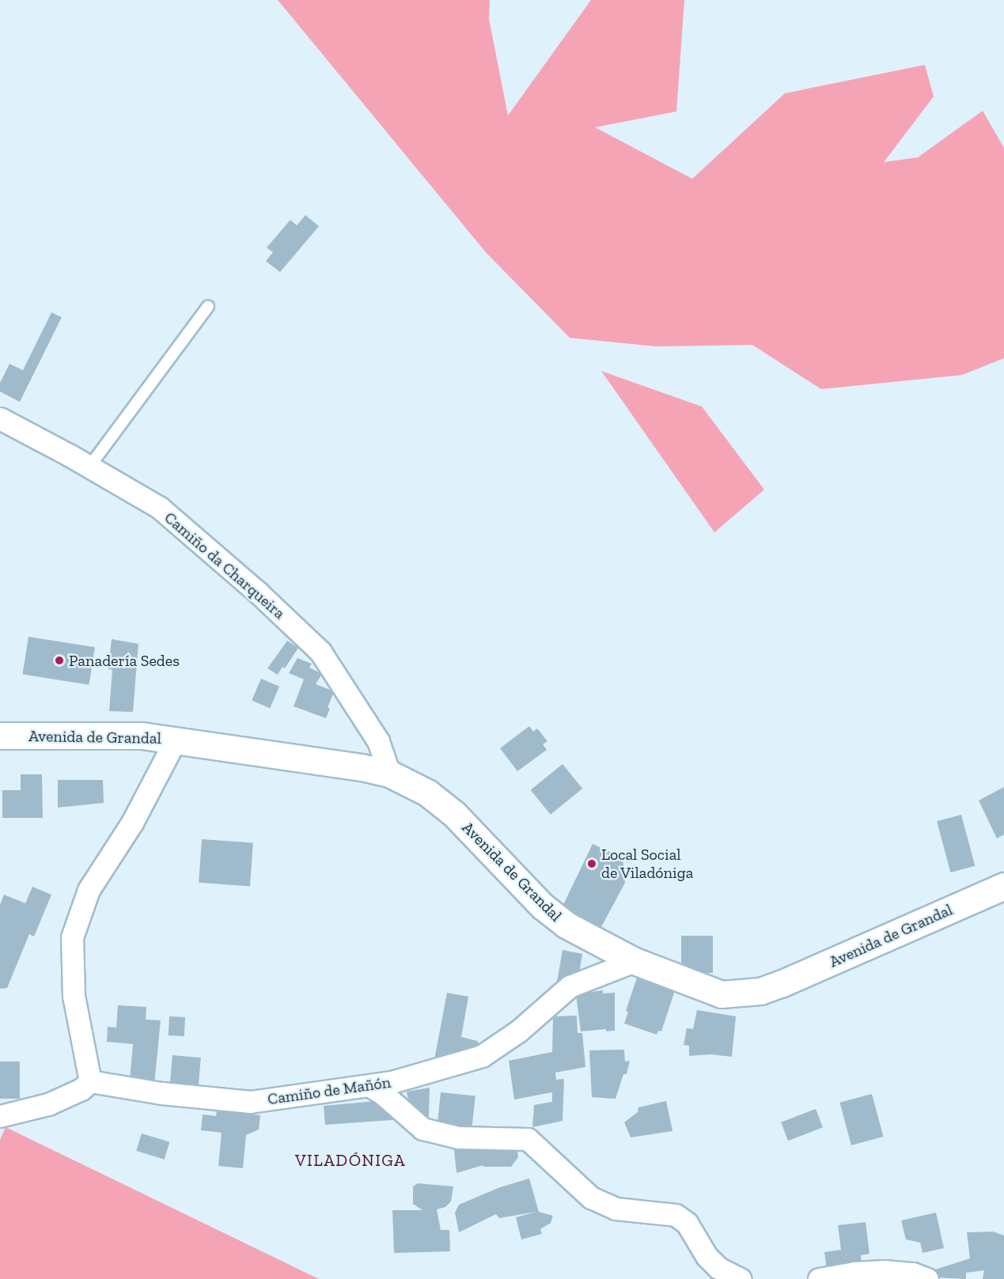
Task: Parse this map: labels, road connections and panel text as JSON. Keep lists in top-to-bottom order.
{
  "streets": {
    "street": ["Camiño da Charqueira", "Avenida de Grandal", "Camiño de Mañón"]
  },
  "crossings": [
    ["Camiño da Charqueira", "Avenida de Grandal"],
    ["Avenida de Grandal", "Camiño de Mañón"]
  ],
  "districts": ["VILADÓNIGA"],
  "places": ["Panadería Sedes", "Local Social de Viladóniga"]
}
